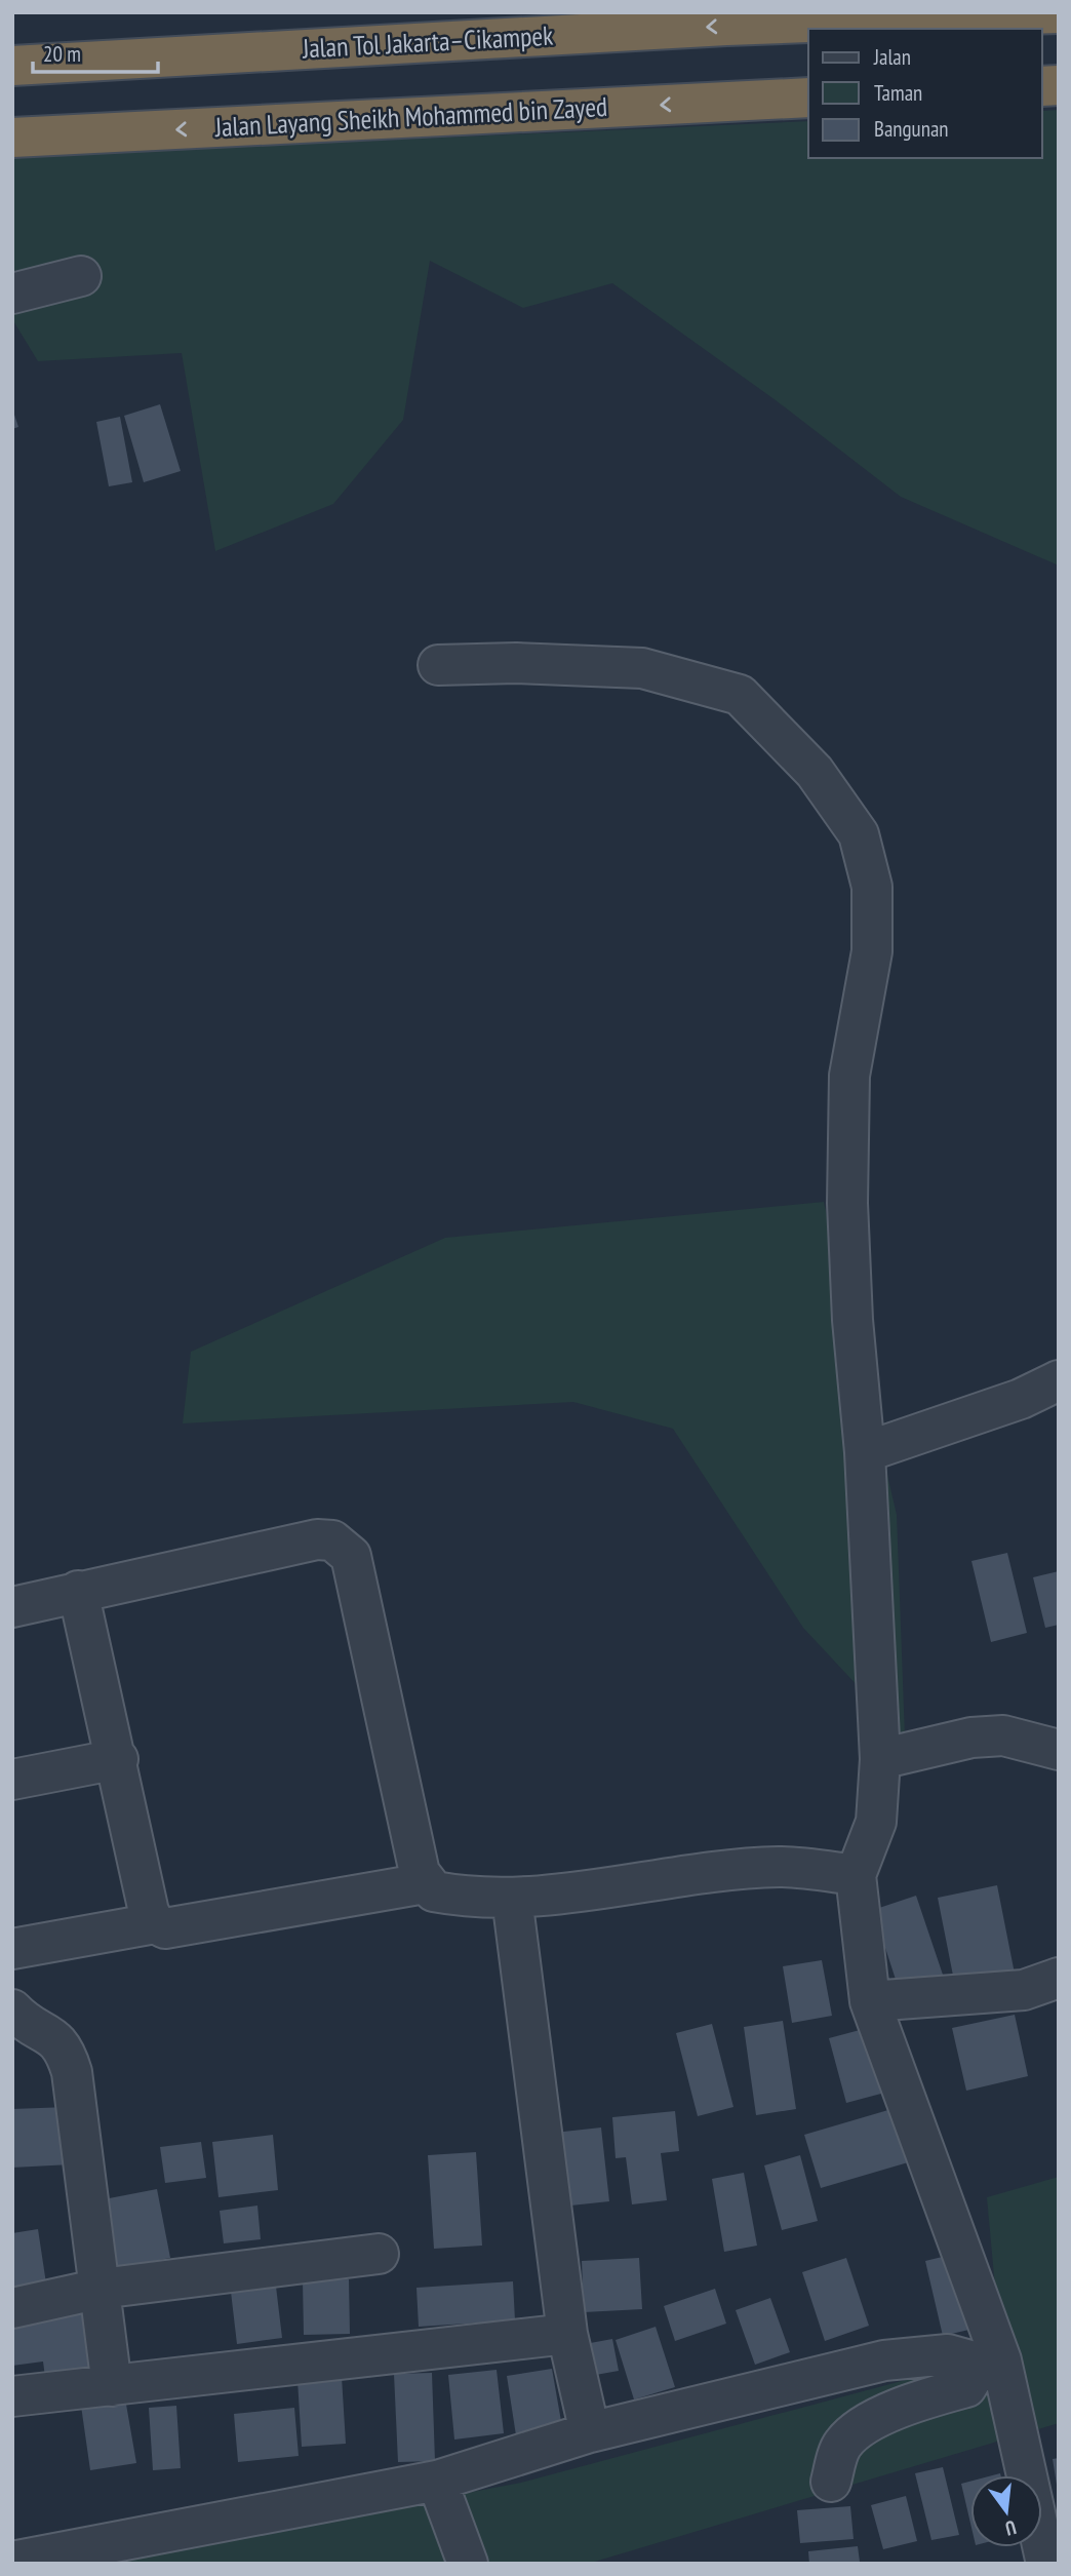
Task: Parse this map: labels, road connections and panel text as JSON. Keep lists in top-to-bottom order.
{
  "streets": {
    "highway": ["Jalan Tol Jakarta–Cikampek", "Jalan Layang Sheikh Mohammed bin Zayed"]
  },
  "one_way": ["Jalan Tol Jakarta–Cikampek", "Jalan Layang Sheikh Mohammed bin Zayed"],
  "legend": ["Jalan", "Taman", "Bangunan"],
  "scale_bar": "20 m",
  "north": "bottom"
}
